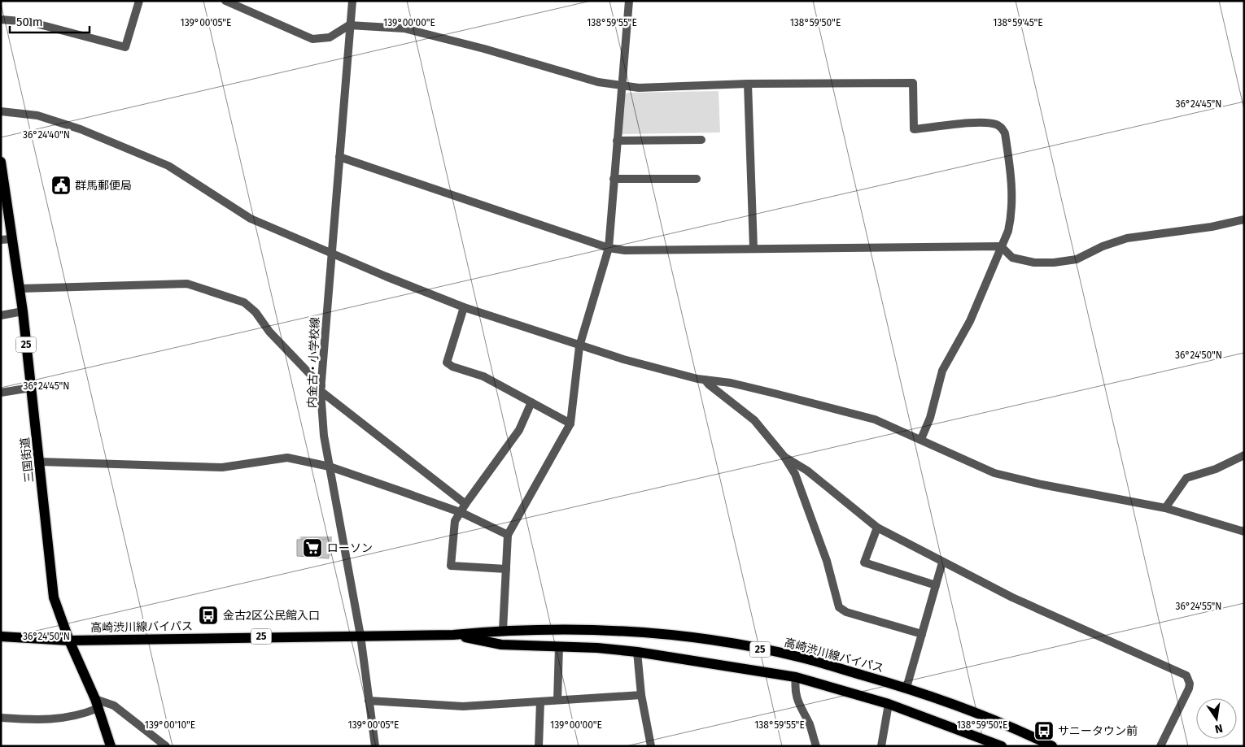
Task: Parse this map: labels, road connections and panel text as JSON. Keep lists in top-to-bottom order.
{
  "streets": {
    "main road": ["25", "三国街道", "高崎渋川線バイパス"],
    "street": ["内金古・小学校線"]
  },
  "crossings": [
    ["内金古・小学校線", "高崎渋川線バイパス"],
    ["三国街道", "高崎渋川線バイパス"]
  ],
  "places": {
    "public building": ["群馬郵便局"],
    "supermarket": ["ローソン"],
    "bus stop": ["金古2区公民館入口", "サニータウン前"]
  },
  "scale_bar": "50 m",
  "north": "bottom",
  "coordinates": [
    "139°00'05\"E",
    "139°00'00\"E",
    "138°59'55\"E",
    "138°59'50\"E",
    "138°59'45\"E",
    "36°24'45\"N",
    "36°24'40\"N",
    "36°24'50\"N",
    "36°24'55\"N",
    "139°00'10\"E"
  ]
}
